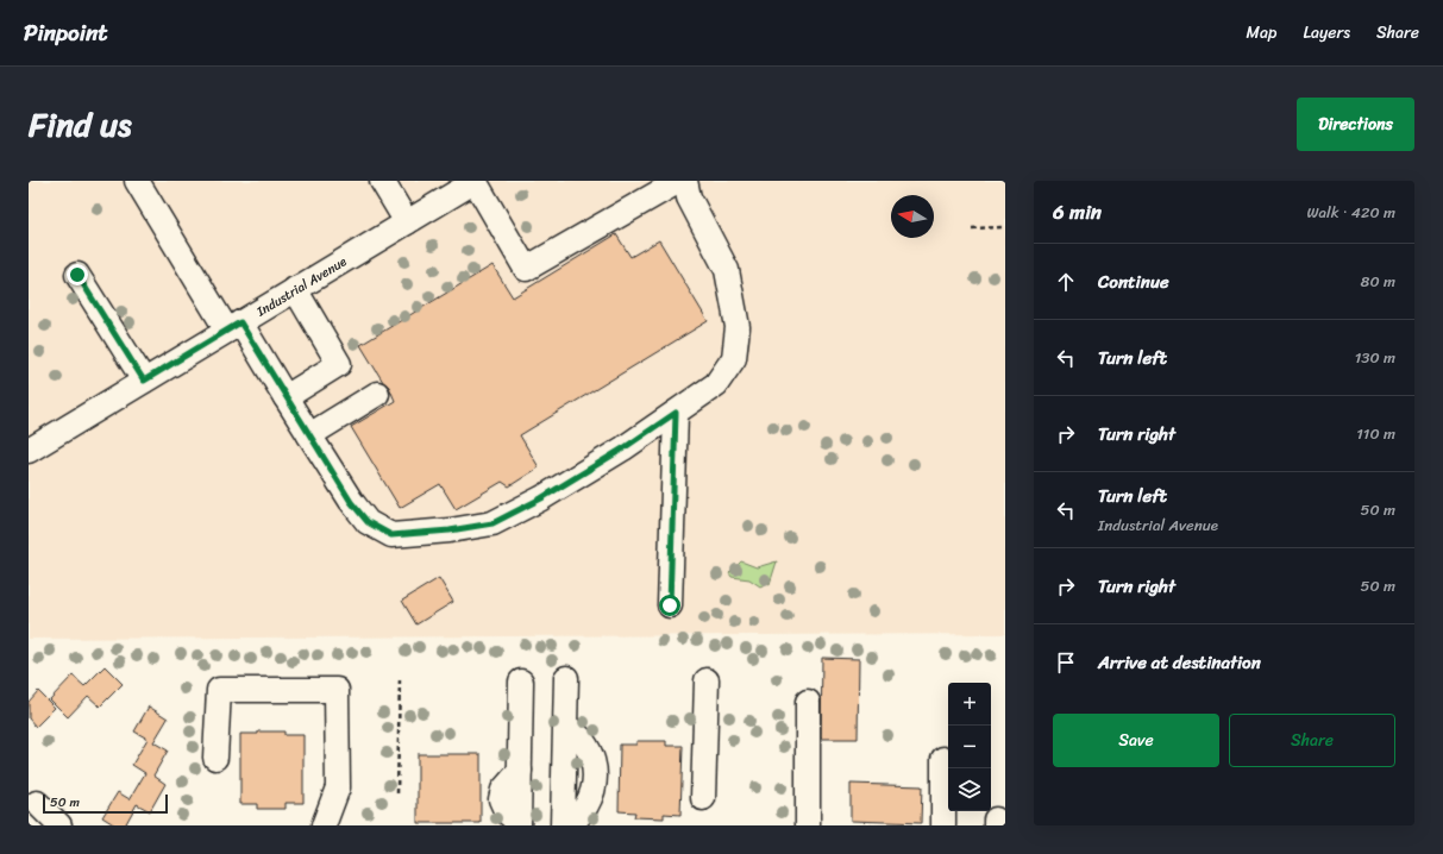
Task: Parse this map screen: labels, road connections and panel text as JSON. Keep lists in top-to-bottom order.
{
  "streets": {
    "street": ["Industrial Avenue"]
  },
  "scale_bar": "50 m",
  "north": "left",
  "page": {
    "header": "Pinpoint",
    "nav": ["Map", "Layers", "Share"],
    "title": "Find us",
    "buttons": [
      "Directions",
      ["Save", "Share"]
    ],
    "heading": ["6 min", "Walk · 420 m"],
    "list": [
      ["Continue", "80 m"],
      ["Turn left", "130 m"],
      ["Turn right", "110 m"],
      ["Turn left", "Industrial Avenue", "50 m"],
      ["Turn right", "50 m"],
      "Arrive at destination"
    ],
    "map_buttons": ["+", "−"],
    "scale": "50 m"
  }
}
